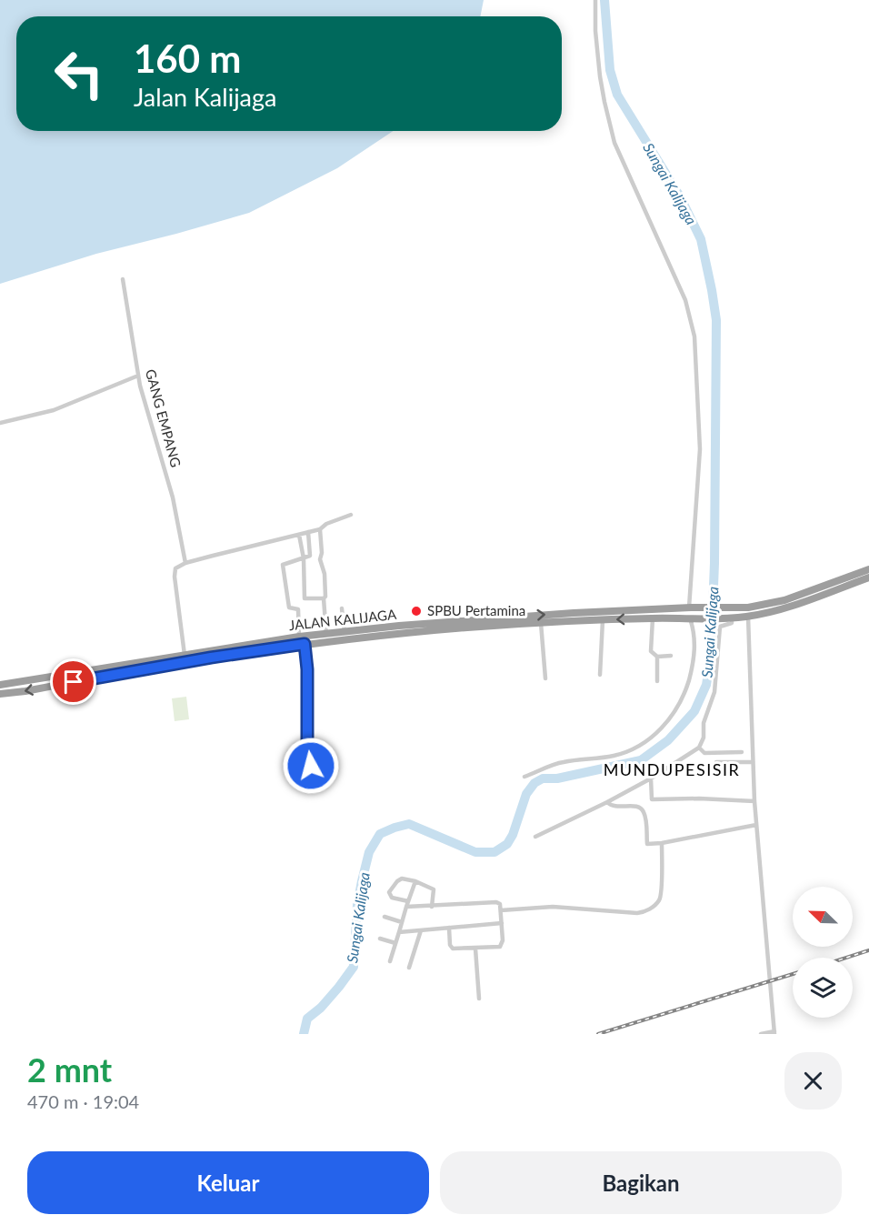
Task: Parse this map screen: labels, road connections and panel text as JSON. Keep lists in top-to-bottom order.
{
  "streets": {
    "highway": ["JALAN KALIJAGA"],
    "street": ["GANG EMPANG"]
  },
  "districts": ["MUNDUPESISIR"],
  "water": ["Sungai Kalijaga"],
  "places": ["SPBU Pertamina"],
  "north": "top left",
  "page": {
    "turn": ["160 m", "Jalan Kalijaga"],
    "heading": ["2 mnt", "470 m · 19:04"],
    "buttons": ["Keluar", "Bagikan"]
  }
}
